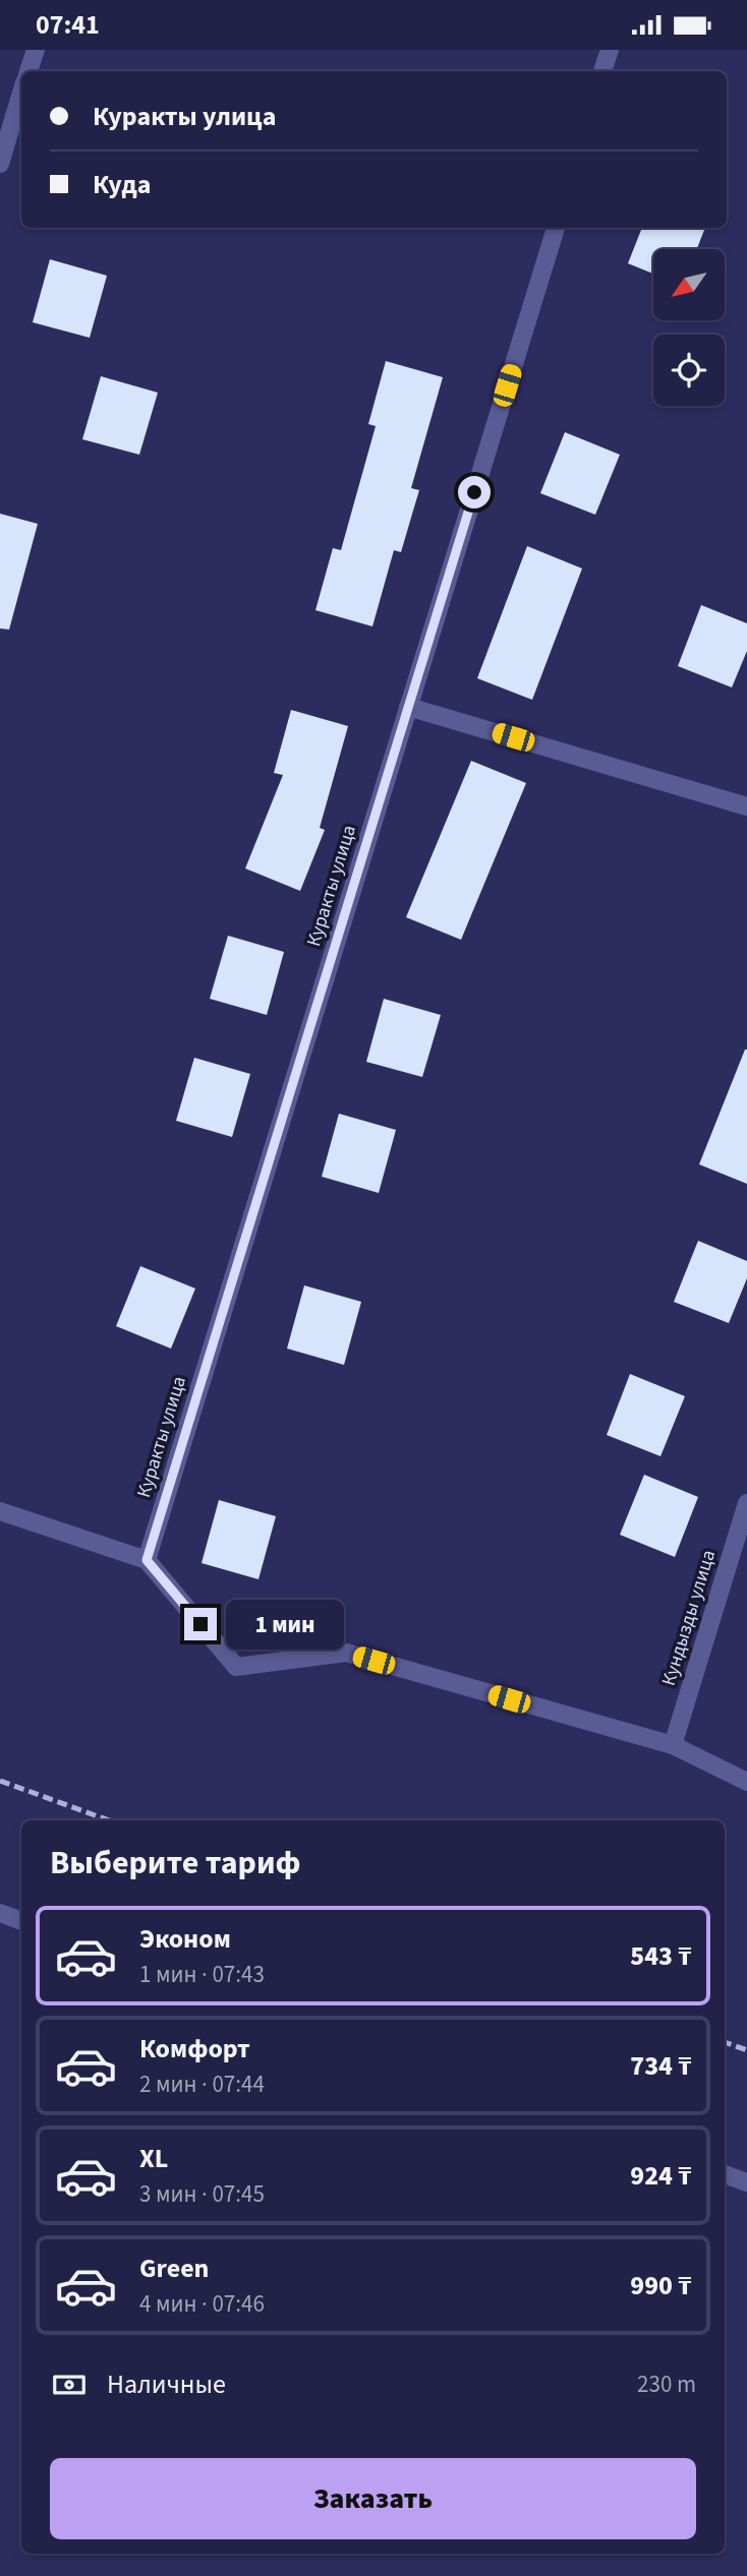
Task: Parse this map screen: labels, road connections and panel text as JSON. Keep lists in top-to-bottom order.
{
  "streets": {
    "street": ["Куракты улица", "Кундызды улица"]
  },
  "north": "bottom left",
  "page": {
    "status": "07:41",
    "banner": ["Куракты улица", "Куда"],
    "bubble": "1 мин",
    "heading": "Выберите тариф",
    "list": [
      {
        "name": "Эконом",
        "note": "1 мин · 07:43",
        "value": "543 ₸"
      },
      {
        "name": "Комфорт",
        "note": "2 мин · 07:44",
        "value": "734 ₸"
      },
      {
        "name": "XL",
        "note": "3 мин · 07:45",
        "value": "924 ₸"
      },
      {
        "name": "Green",
        "note": "4 мин · 07:46",
        "value": "990 ₸"
      }
    ],
    "pay": ["Наличные", "230 m"],
    "buttons": "Заказать"
  }
}
